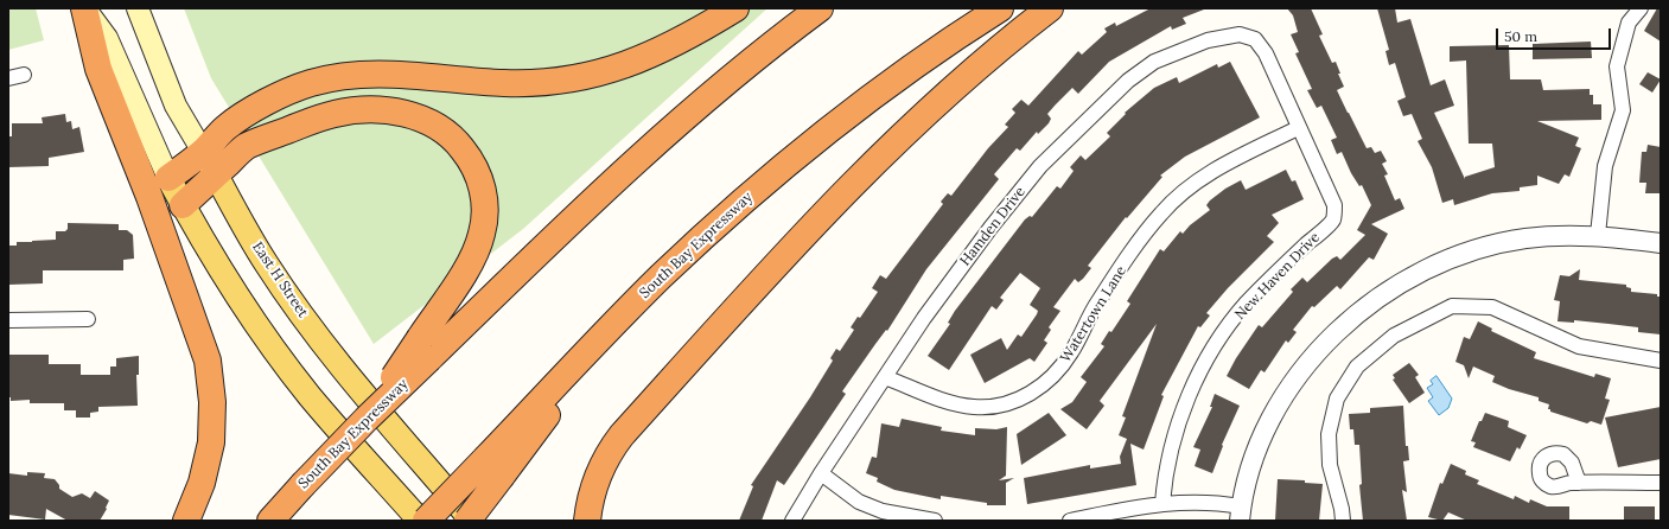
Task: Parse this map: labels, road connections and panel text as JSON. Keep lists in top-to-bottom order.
{
  "streets": {
    "highway": ["South Bay Expressway"],
    "main road": ["East H Street"],
    "street": ["Hamden Drive", "New Haven Drive", "Watertown Lane"]
  },
  "crossings": [
    ["Hamden Drive", "New Haven Drive"],
    ["Hamden Drive", "Watertown Lane"],
    ["New Haven Drive", "Watertown Lane"]
  ],
  "scale_bar": "50 m"
}
